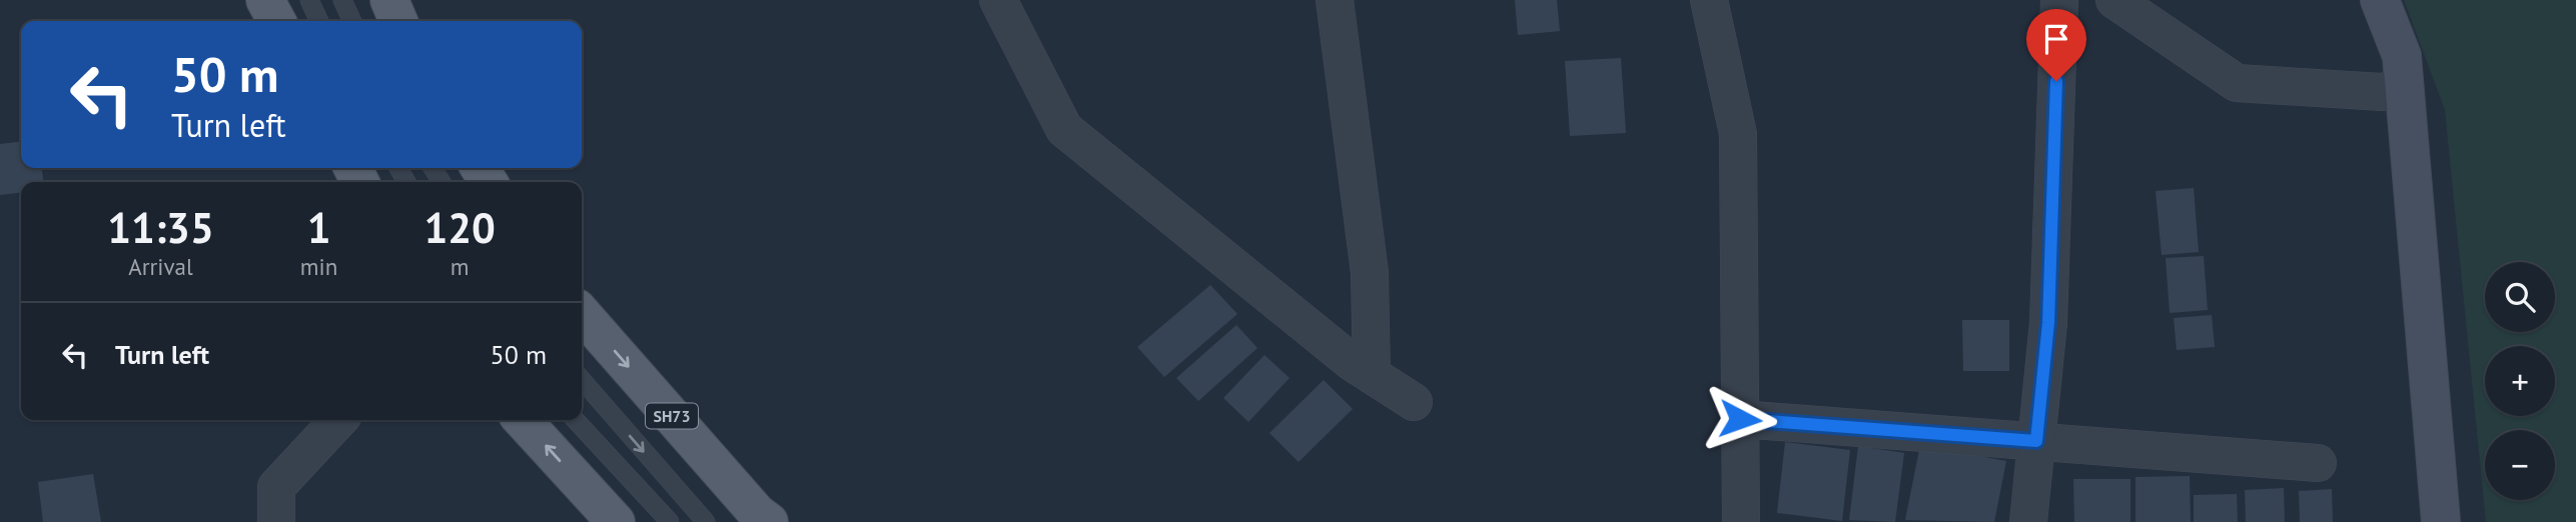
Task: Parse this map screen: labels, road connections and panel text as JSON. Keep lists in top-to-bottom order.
{
  "streets": {
    "main road": ["SH73"]
  },
  "page": {
    "turn": ["50 m", "Turn left"],
    "eta": [
      "11:35",
      "Arrival",
      "1",
      "min",
      "120",
      "m"
    ],
    "map_buttons": ["+", "−"],
    "list": [
      {
        "name": "Turn left",
        "value": "50 m"
      }
    ]
  }
}
